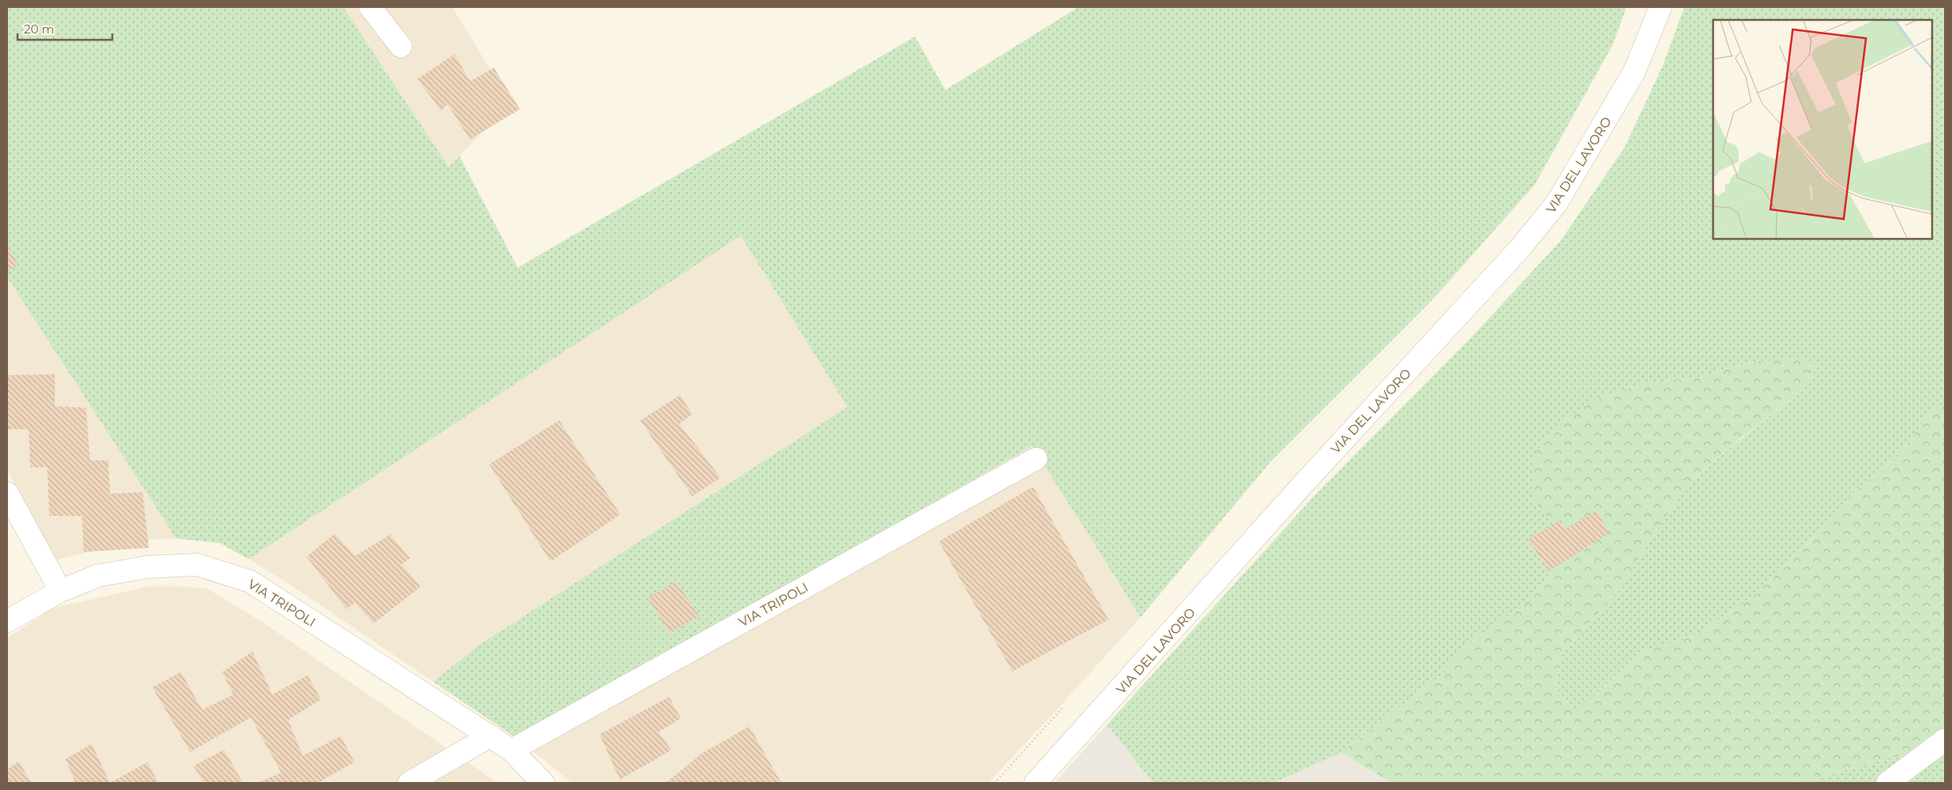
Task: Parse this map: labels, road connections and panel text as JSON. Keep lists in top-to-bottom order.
{
  "streets": {
    "street": ["VIA DEL LAVORO", "VIA TRIPOLI"]
  },
  "scale_bar": "20 m"
}
